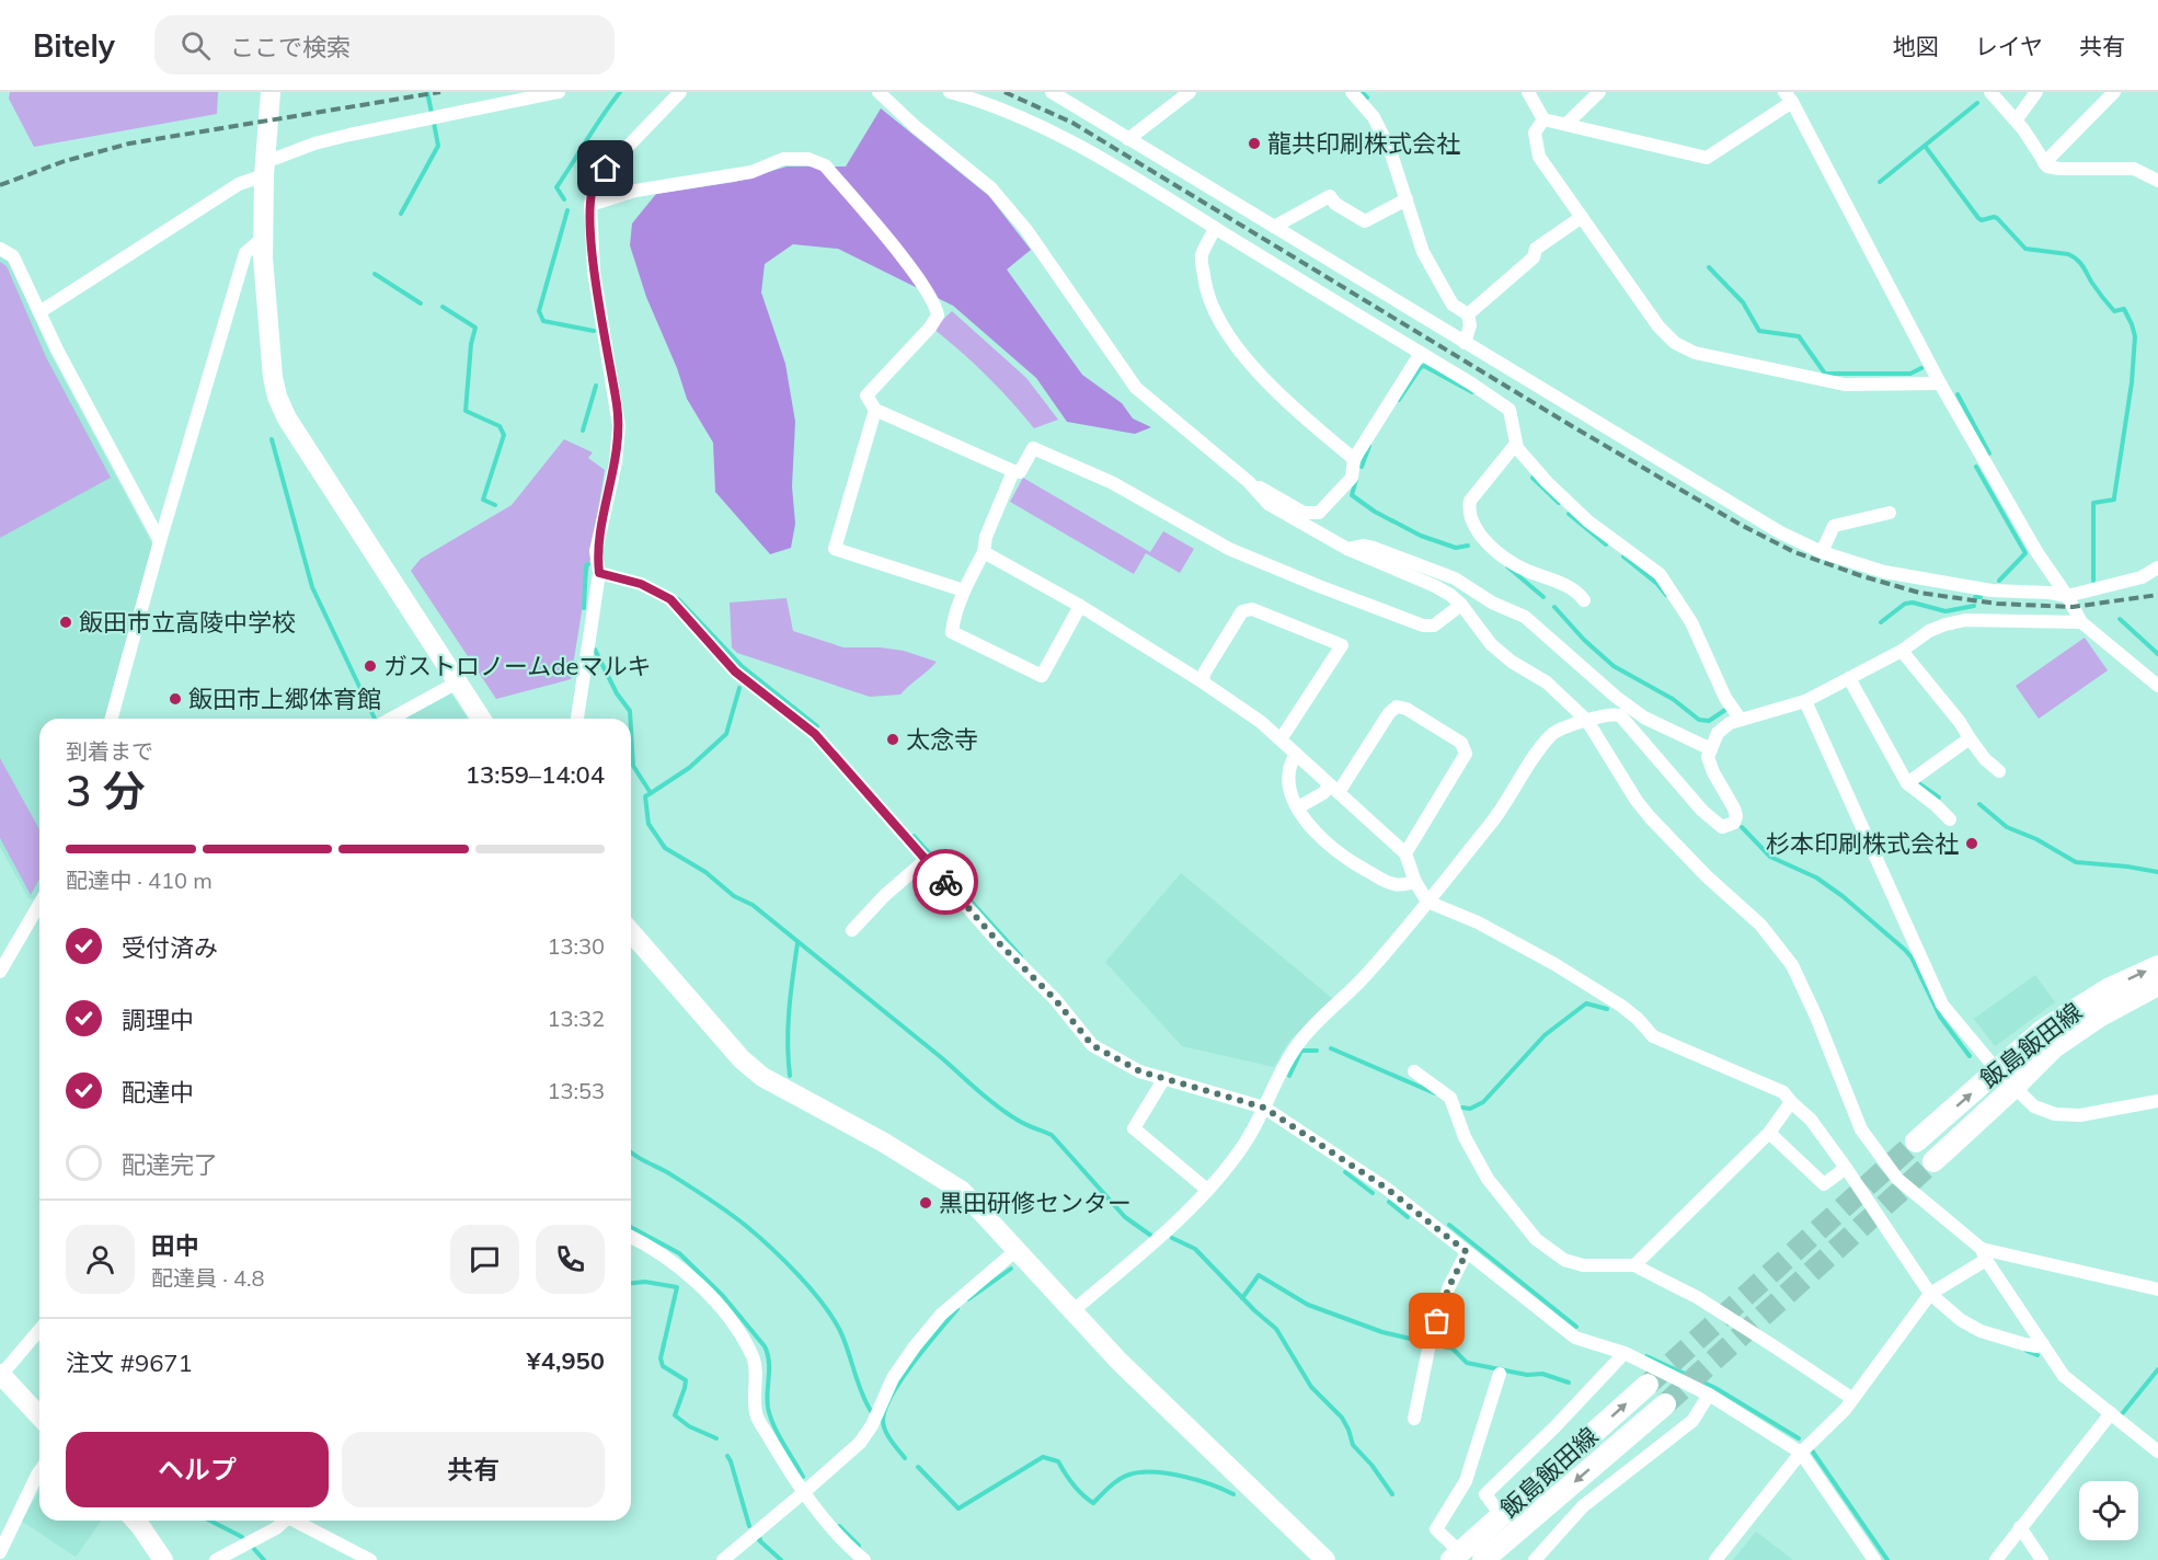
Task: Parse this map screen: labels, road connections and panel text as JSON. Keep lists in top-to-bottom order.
{
  "streets": {
    "main road": ["飯島飯田線"]
  },
  "places": [
    "龍共印刷株式会社",
    "飯田市立高陵中学校",
    "ガストロノームdeマルキ",
    "飯田市上郷体育館",
    "太念寺",
    "杉本印刷株式会社",
    "黒田研修センター"
  ],
  "page": {
    "header": "Bitely",
    "search": "ここで検索",
    "nav": ["地図", "レイヤ", "共有"],
    "heading": ["3 分", "到着まで", "13:59–14:04"],
    "panel": [
      "田中",
      "配達員 · 4.8",
      "注文 #9671",
      "¥4,950"
    ],
    "bar": "配達中 · 410 m",
    "list": [
      ["受付済み", "13:30"],
      ["調理中", "13:32"],
      ["配達中", "13:53"],
      "配達完了"
    ],
    "buttons": ["ヘルプ", "共有"]
  }
}
